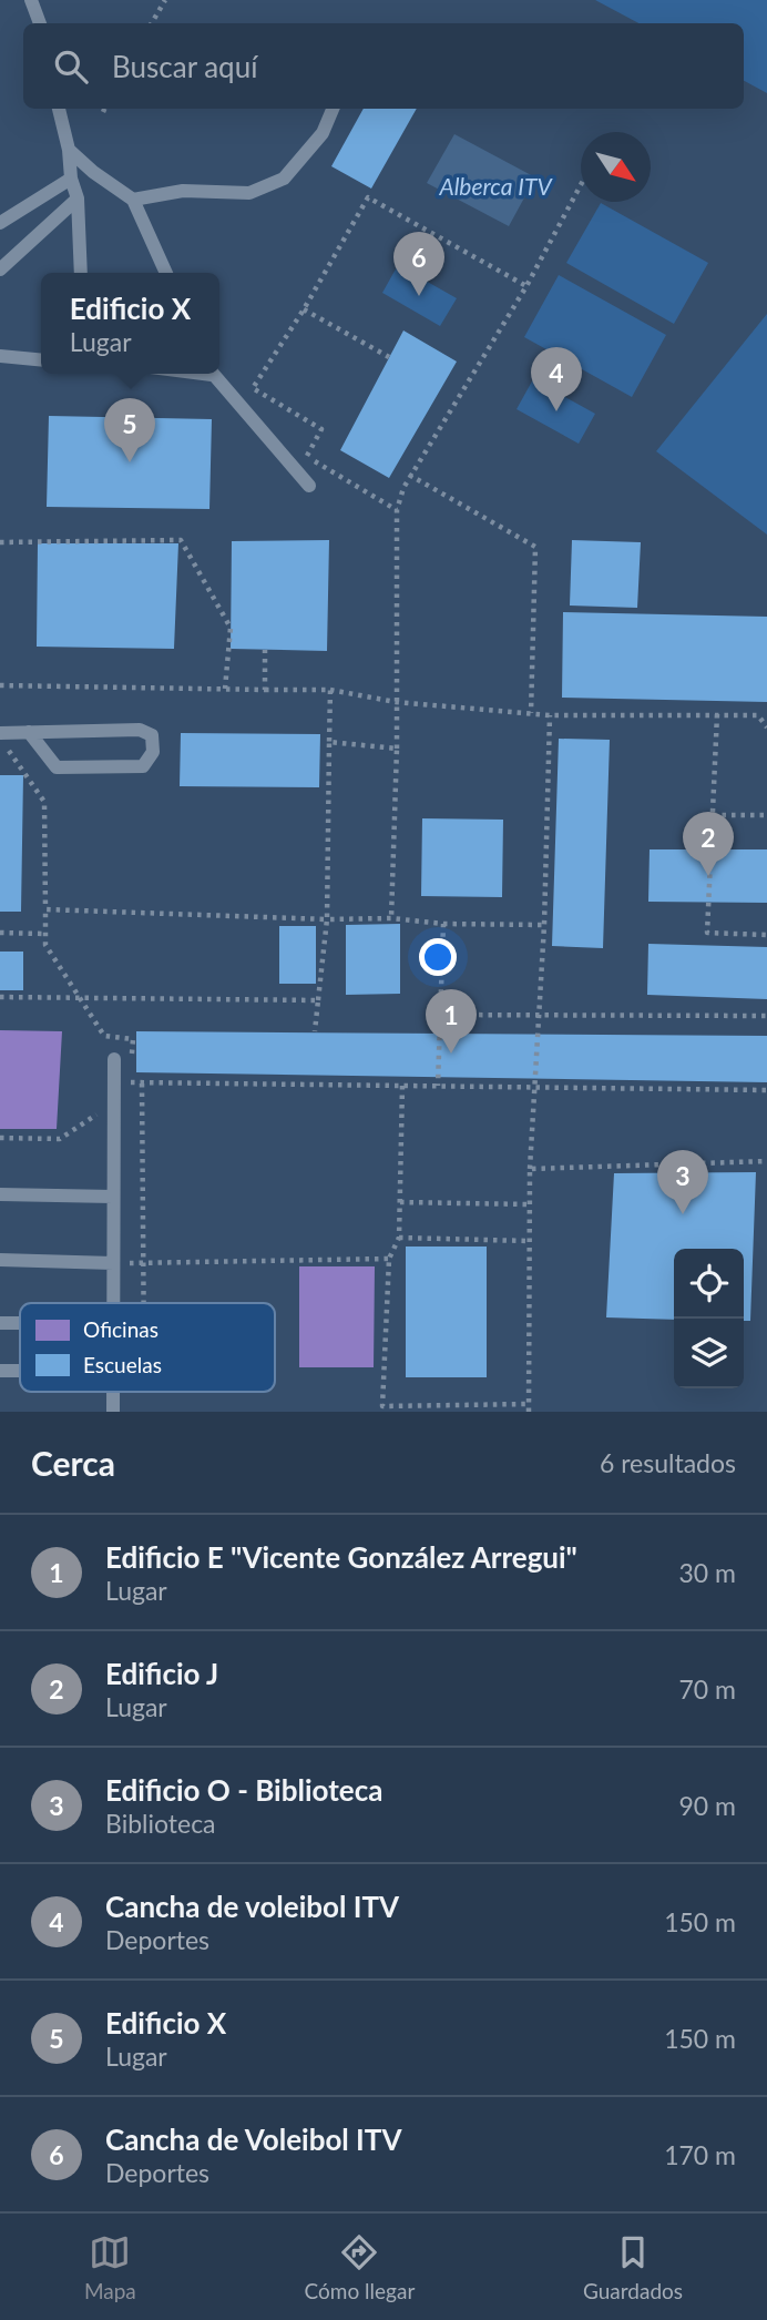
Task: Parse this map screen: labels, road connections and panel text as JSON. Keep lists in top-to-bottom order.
{
  "water": ["Alberca ITV"],
  "legend": ["Oficinas", "Escuelas"],
  "north": "bottom right",
  "page": {
    "search": "Buscar aquí",
    "pins": [
      "6",
      "4",
      "5",
      "2",
      "1",
      "3"
    ],
    "popup": ["Edificio X", "Lugar"],
    "heading": ["Cerca", "6 resultados"],
    "list": [
      {
        "mark": "1",
        "name": "Edificio E \"Vicente González Arregui\"",
        "note": "Lugar",
        "value": "30 m"
      },
      {
        "mark": "2",
        "name": "Edificio J",
        "note": "Lugar",
        "value": "70 m"
      },
      {
        "mark": "3",
        "name": "Edificio O - Biblioteca",
        "note": "Biblioteca",
        "value": "90 m"
      },
      {
        "mark": "4",
        "name": "Cancha de voleibol ITV",
        "note": "Deportes",
        "value": "150 m"
      },
      {
        "mark": "5",
        "name": "Edificio X",
        "note": "Lugar",
        "value": "150 m"
      },
      {
        "mark": "6",
        "name": "Cancha de Voleibol ITV",
        "note": "Deportes",
        "value": "170 m"
      }
    ],
    "nav": ["Mapa", "Cómo llegar", "Guardados"]
  }
}
